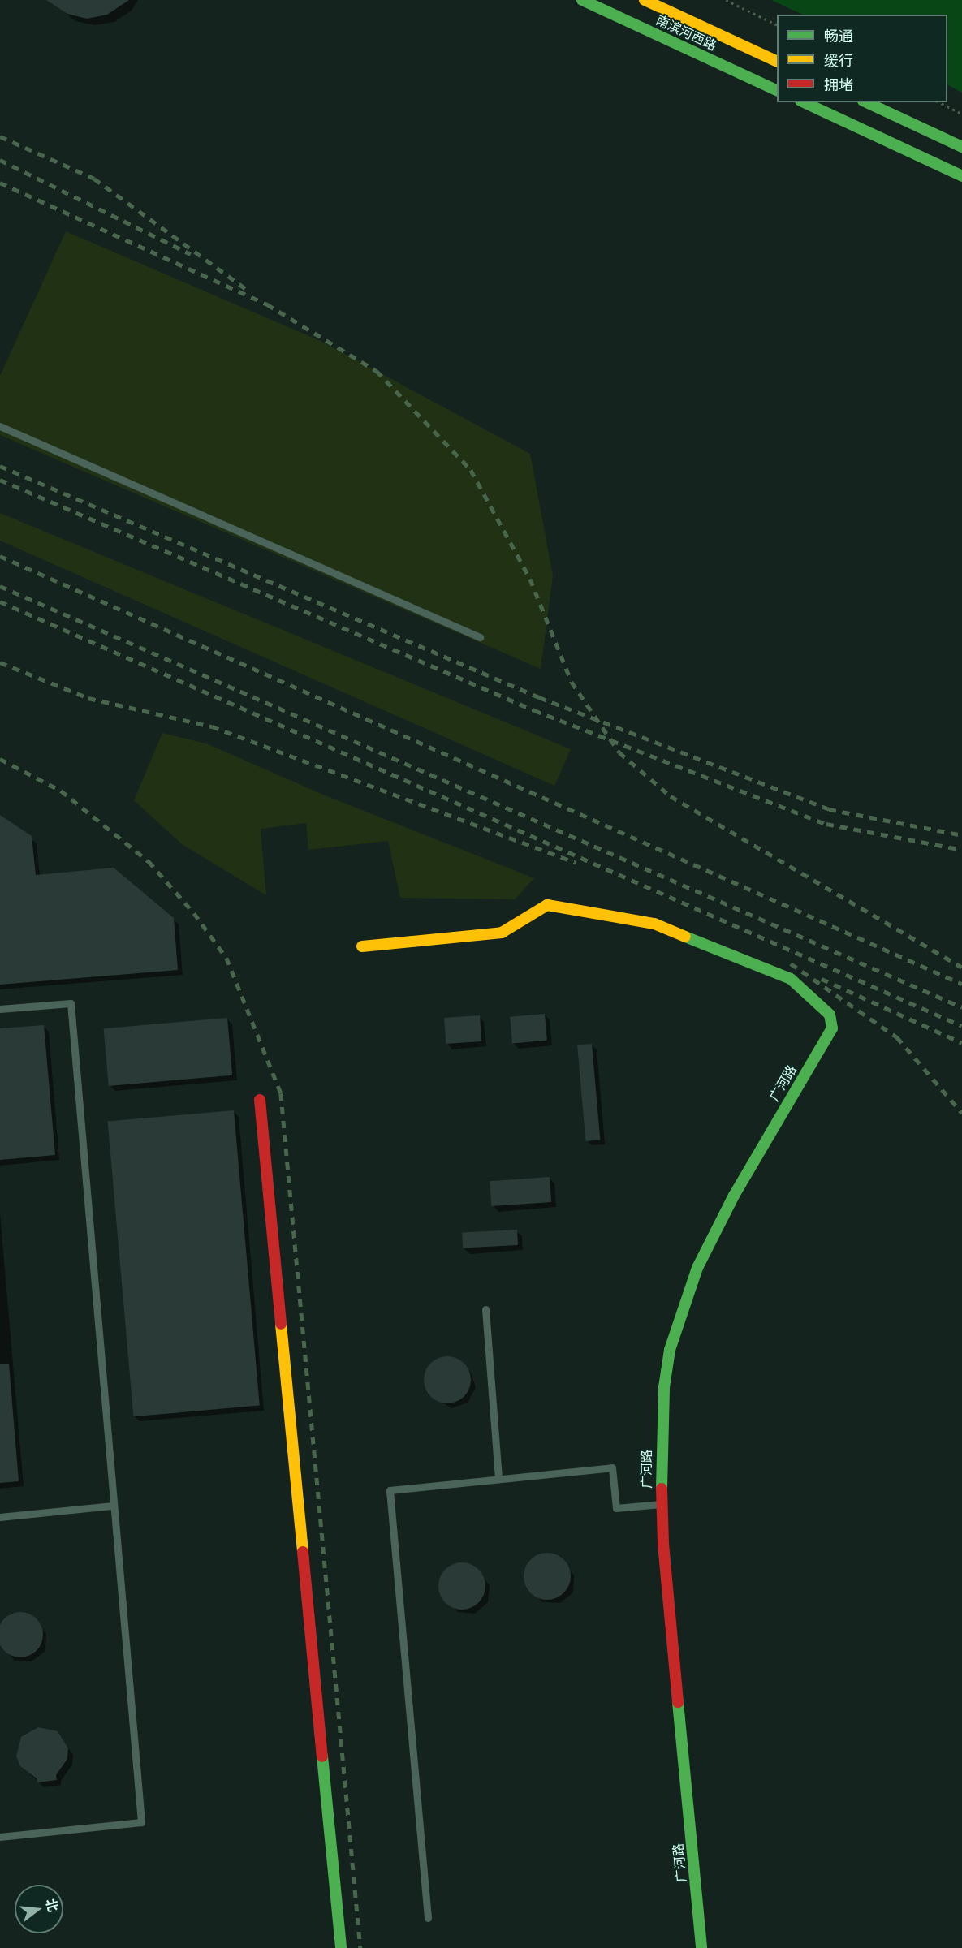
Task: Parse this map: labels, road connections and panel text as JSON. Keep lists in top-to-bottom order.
{
  "streets": {
    "main road": ["南滨河西路", "广河路"]
  },
  "legend": ["畅通", "缓行", "拥堵"],
  "north": "right"
}
